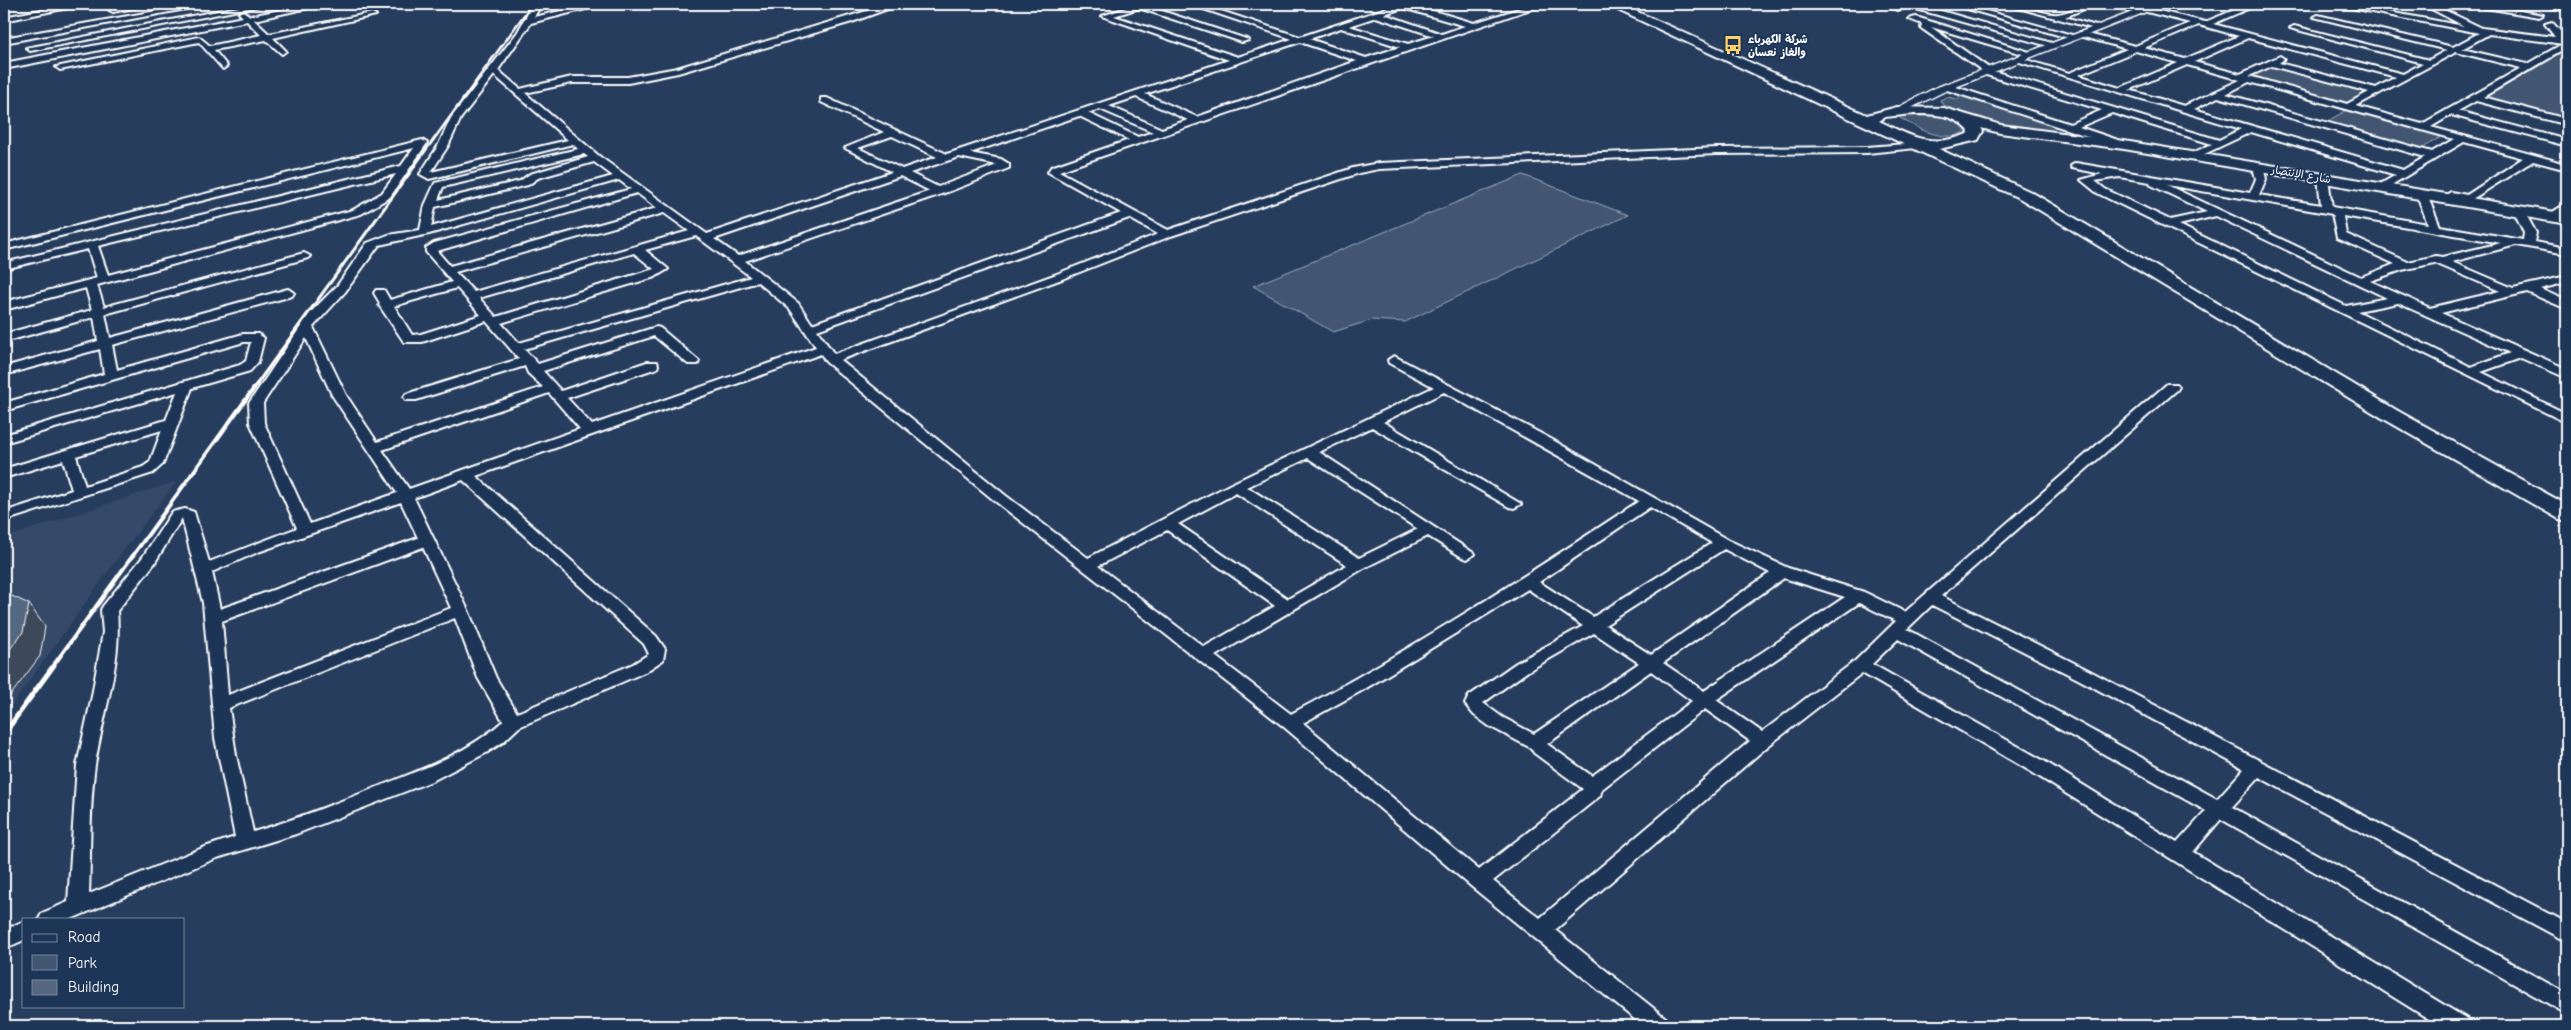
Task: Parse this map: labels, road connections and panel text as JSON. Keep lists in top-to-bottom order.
{
  "streets": {
    "main road": ["شارع الإنتصار"]
  },
  "places": {
    "bus stop": ["شركة الكهرباء والغاز نعسان"]
  },
  "legend": ["Road", "Park", "Building"]
}
